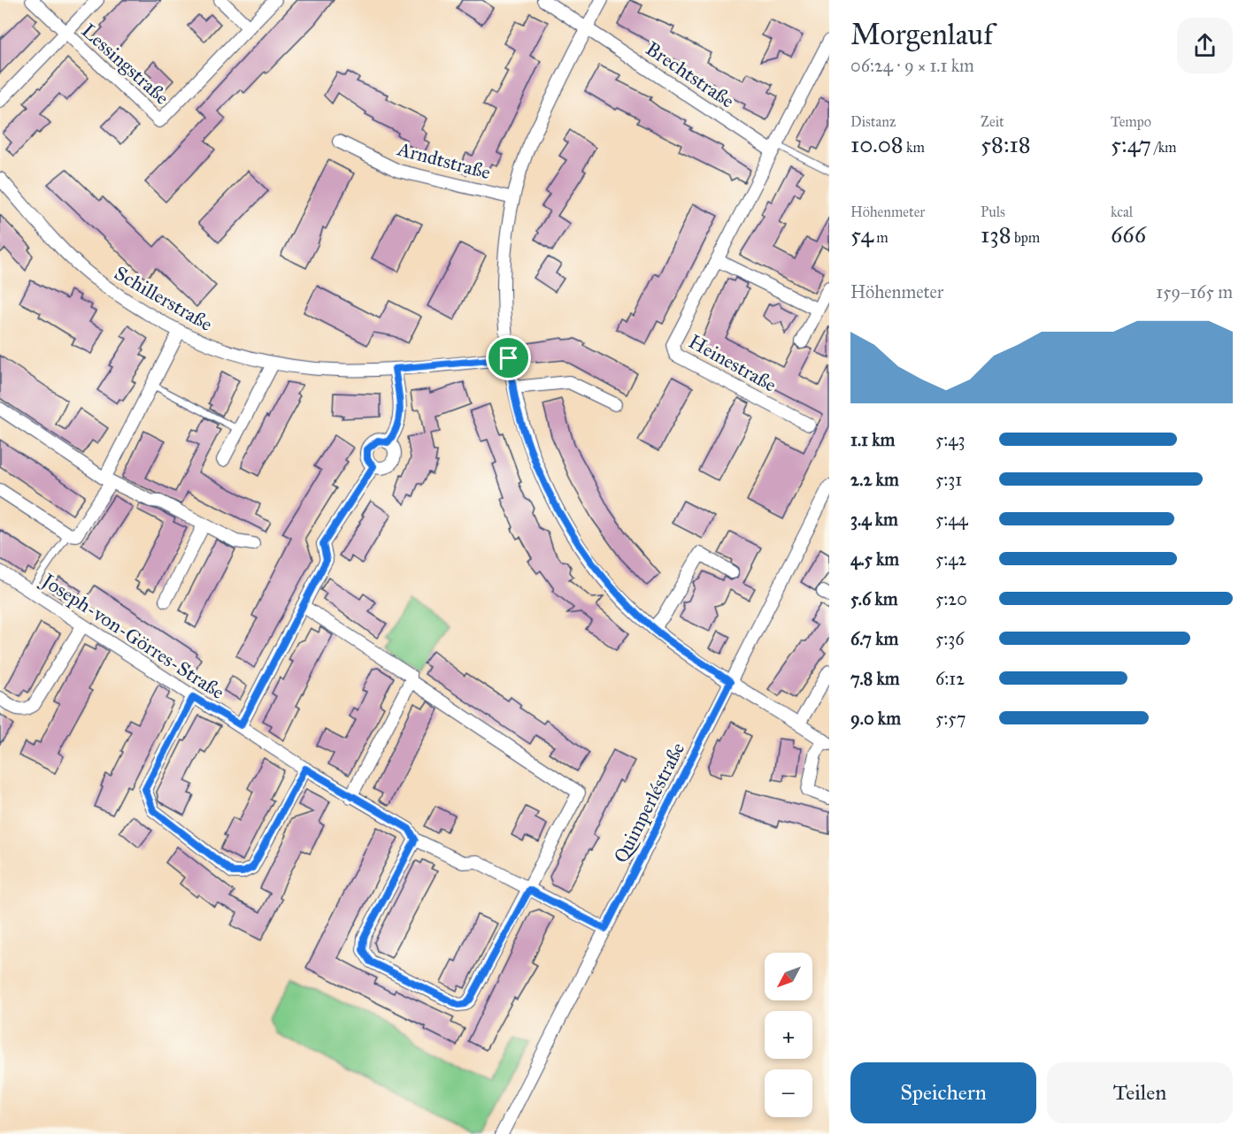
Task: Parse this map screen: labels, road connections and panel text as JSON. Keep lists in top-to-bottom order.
{
  "streets": {
    "street": [
      "Lessingstraße",
      "Brechtstraße",
      "Arndtstraße",
      "Schillerstraße",
      "Heinestraße",
      "Joseph-von-Görres-Straße",
      "Quimperléstraße"
    ]
  },
  "crossings": [
    ["Brechtstraße", "Heinestraße"],
    ["Joseph-von-Görres-Straße", "Quimperléstraße"]
  ],
  "north": "bottom left",
  "page": {
    "heading": ["Morgenlauf", "06:24 · 9 × 1.1 km"],
    "stats": [
      ["Distanz", "10.08 km"],
      ["Zeit", "58:18"],
      ["Tempo", "5:47 /km"],
      ["Höhenmeter", "54 m"],
      ["Puls", "138 bpm"],
      ["kcal", "666"]
    ],
    "chart": ["Höhenmeter", "159–165 m"],
    "list": [
      {
        "name": "1.1 km",
        "note": "5:43"
      },
      {
        "name": "2.2 km",
        "note": "5:31"
      },
      {
        "name": "3.4 km",
        "note": "5:44"
      },
      {
        "name": "4.5 km",
        "note": "5:42"
      },
      {
        "name": "5.6 km",
        "note": "5:20"
      },
      {
        "name": "6.7 km",
        "note": "5:36"
      },
      {
        "name": "7.8 km",
        "note": "6:12"
      },
      {
        "name": "9.0 km",
        "note": "5:57"
      }
    ],
    "map_buttons": ["+", "−"],
    "buttons": ["Speichern", "Teilen"]
  }
}
